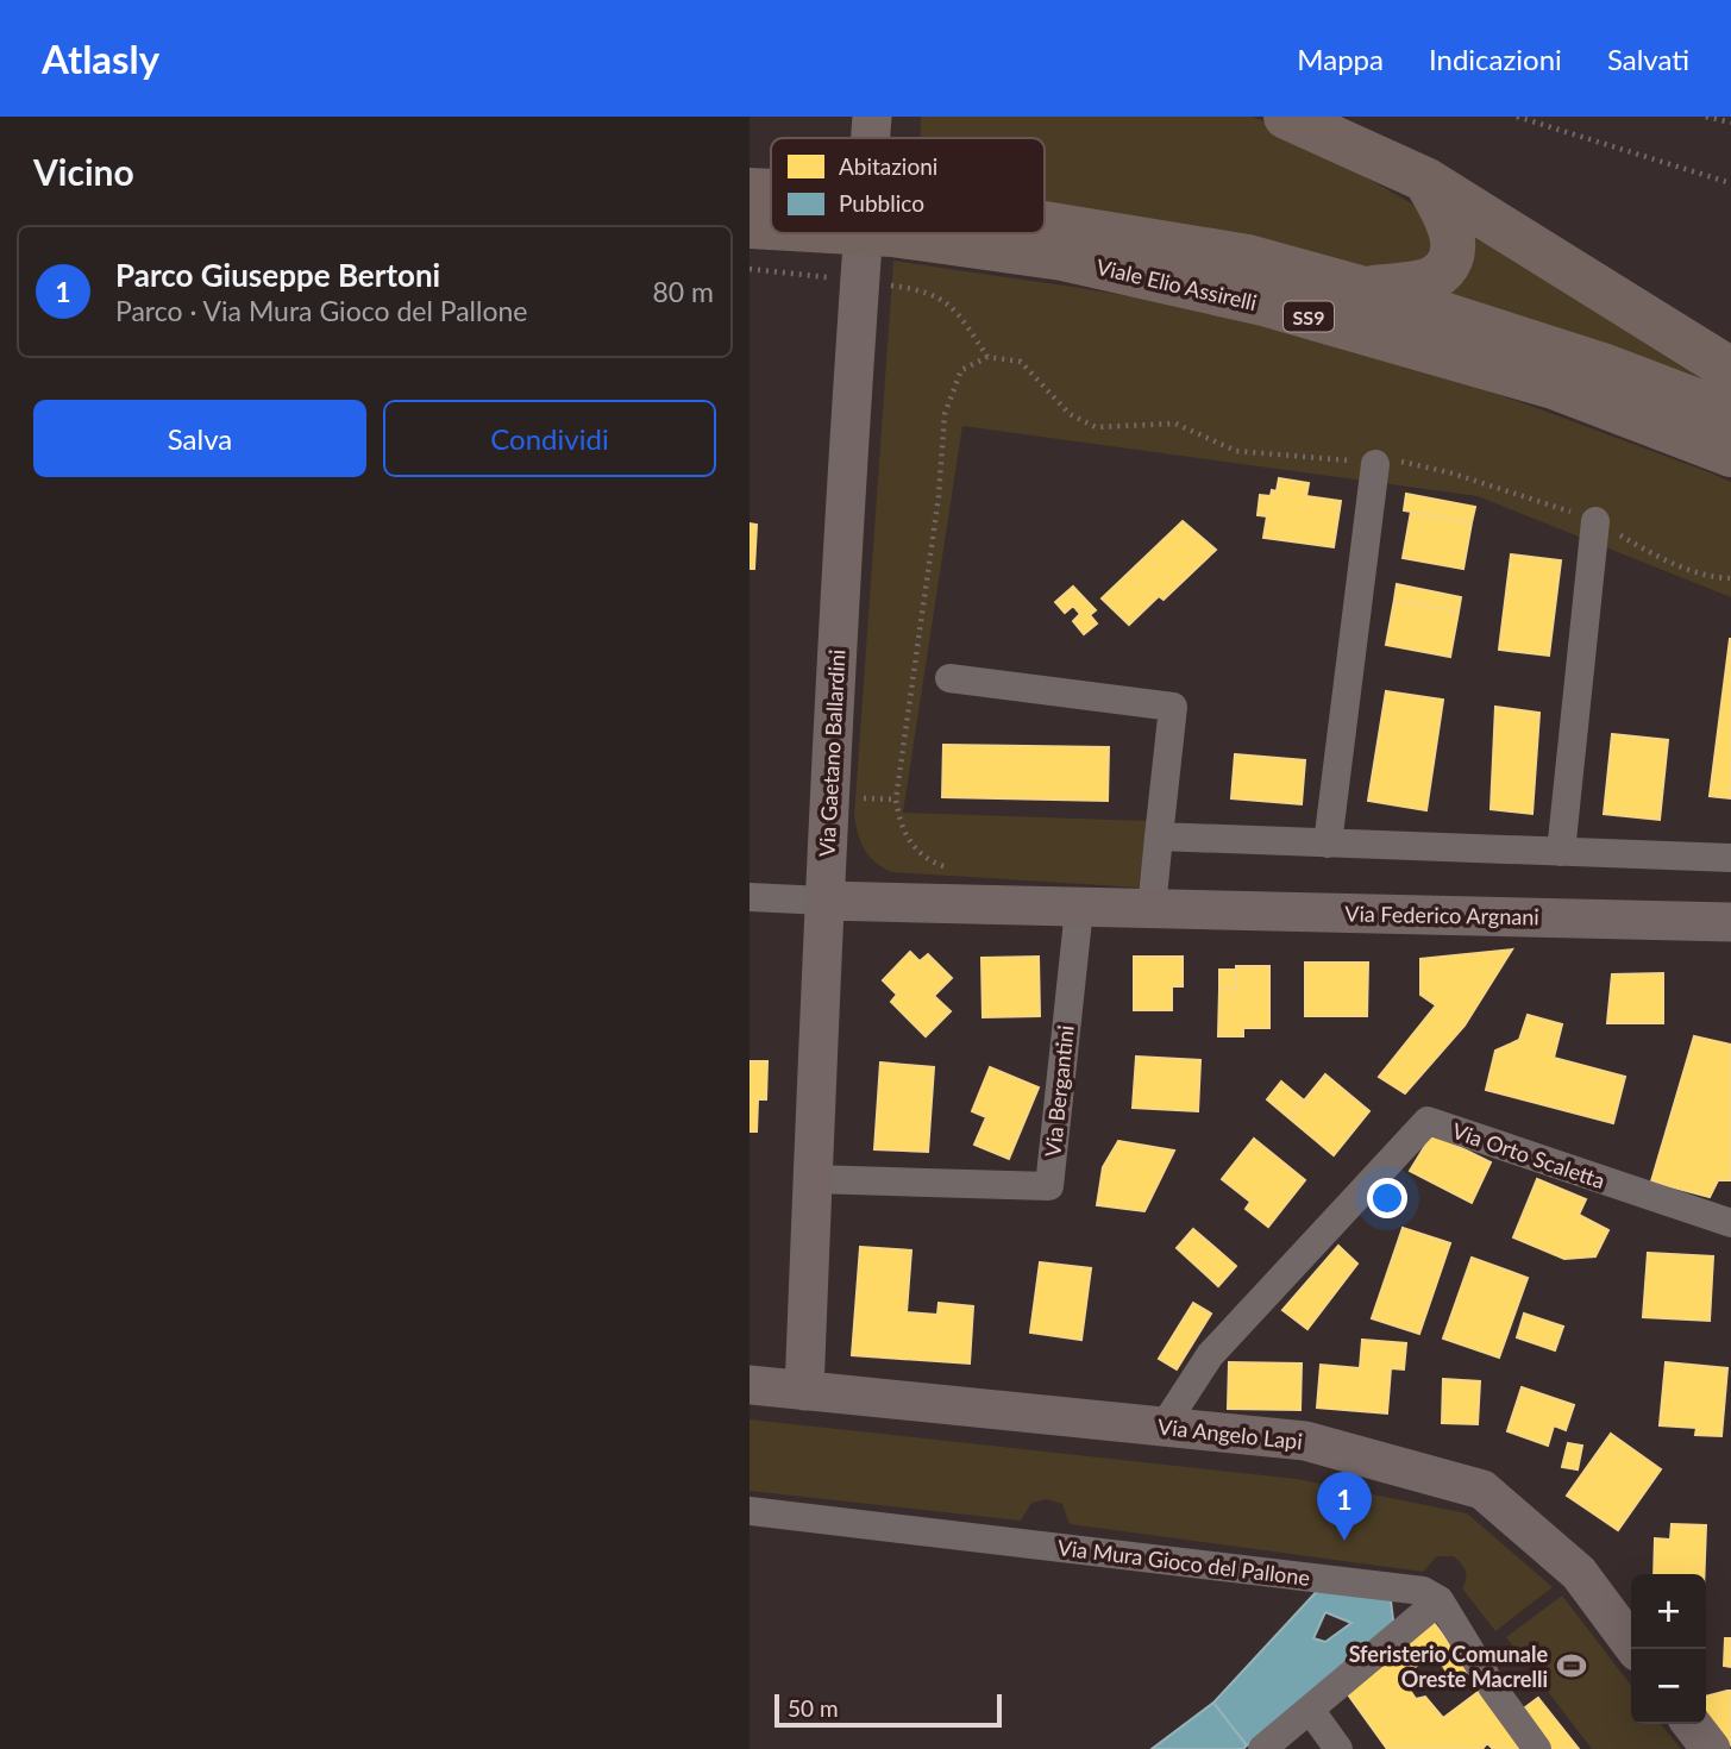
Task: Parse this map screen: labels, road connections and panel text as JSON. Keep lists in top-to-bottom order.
{
  "streets": {
    "main road": [
      "Viale Elio Assirelli",
      "SS9",
      "Via Gaetano Ballardini",
      "Via Federico Argnani",
      "Via Angelo Lapi"
    ],
    "street": ["Via Bergantini", "Via Orto Scaletta", "Via Mura Gioco del Pallone"]
  },
  "crossings": [
    ["Via Gaetano Ballardini", "Via Federico Argnani"],
    ["Via Gaetano Ballardini", "Via Bergantini"],
    ["Via Gaetano Ballardini", "Via Angelo Lapi"],
    ["Via Federico Argnani", "Via Bergantini"],
    ["Via Orto Scaletta", "Via Angelo Lapi"]
  ],
  "places": {
    "sports": ["Sferisterio Comunale Oreste Macrelli"]
  },
  "legend": ["Abitazioni", "Pubblico"],
  "scale_bar": "50 m",
  "page": {
    "header": "Atlasly",
    "nav": ["Mappa", "Indicazioni", "Salvati"],
    "heading": "Vicino",
    "list": [
      {
        "mark": "1",
        "name": "Parco Giuseppe Bertoni",
        "note": "Parco · Via Mura Gioco del Pallone",
        "value": "80 m"
      }
    ],
    "buttons": ["Salva", "Condividi"],
    "pins": "1",
    "map_buttons": ["+", "−"],
    "scale": "50 m"
  }
}
